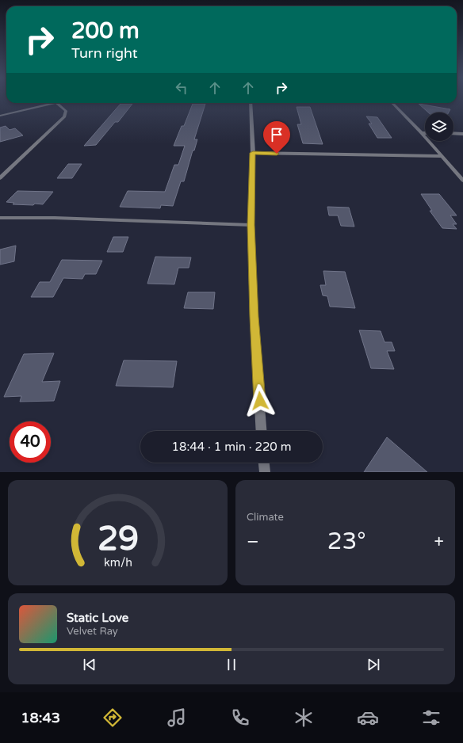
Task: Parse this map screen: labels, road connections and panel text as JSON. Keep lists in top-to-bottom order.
{
  "page": {
    "turn": ["200 m", "Turn right"],
    "limit": "40",
    "trip": "18:44 · 1 min · 220 m",
    "tile": "Climate",
    "heat": ["−", "23°", "+"],
    "song": ["Static Love", "Velvet Ray"],
    "tabs": "18:43",
    "gauge": ["29", "km/h"]
  }
}
